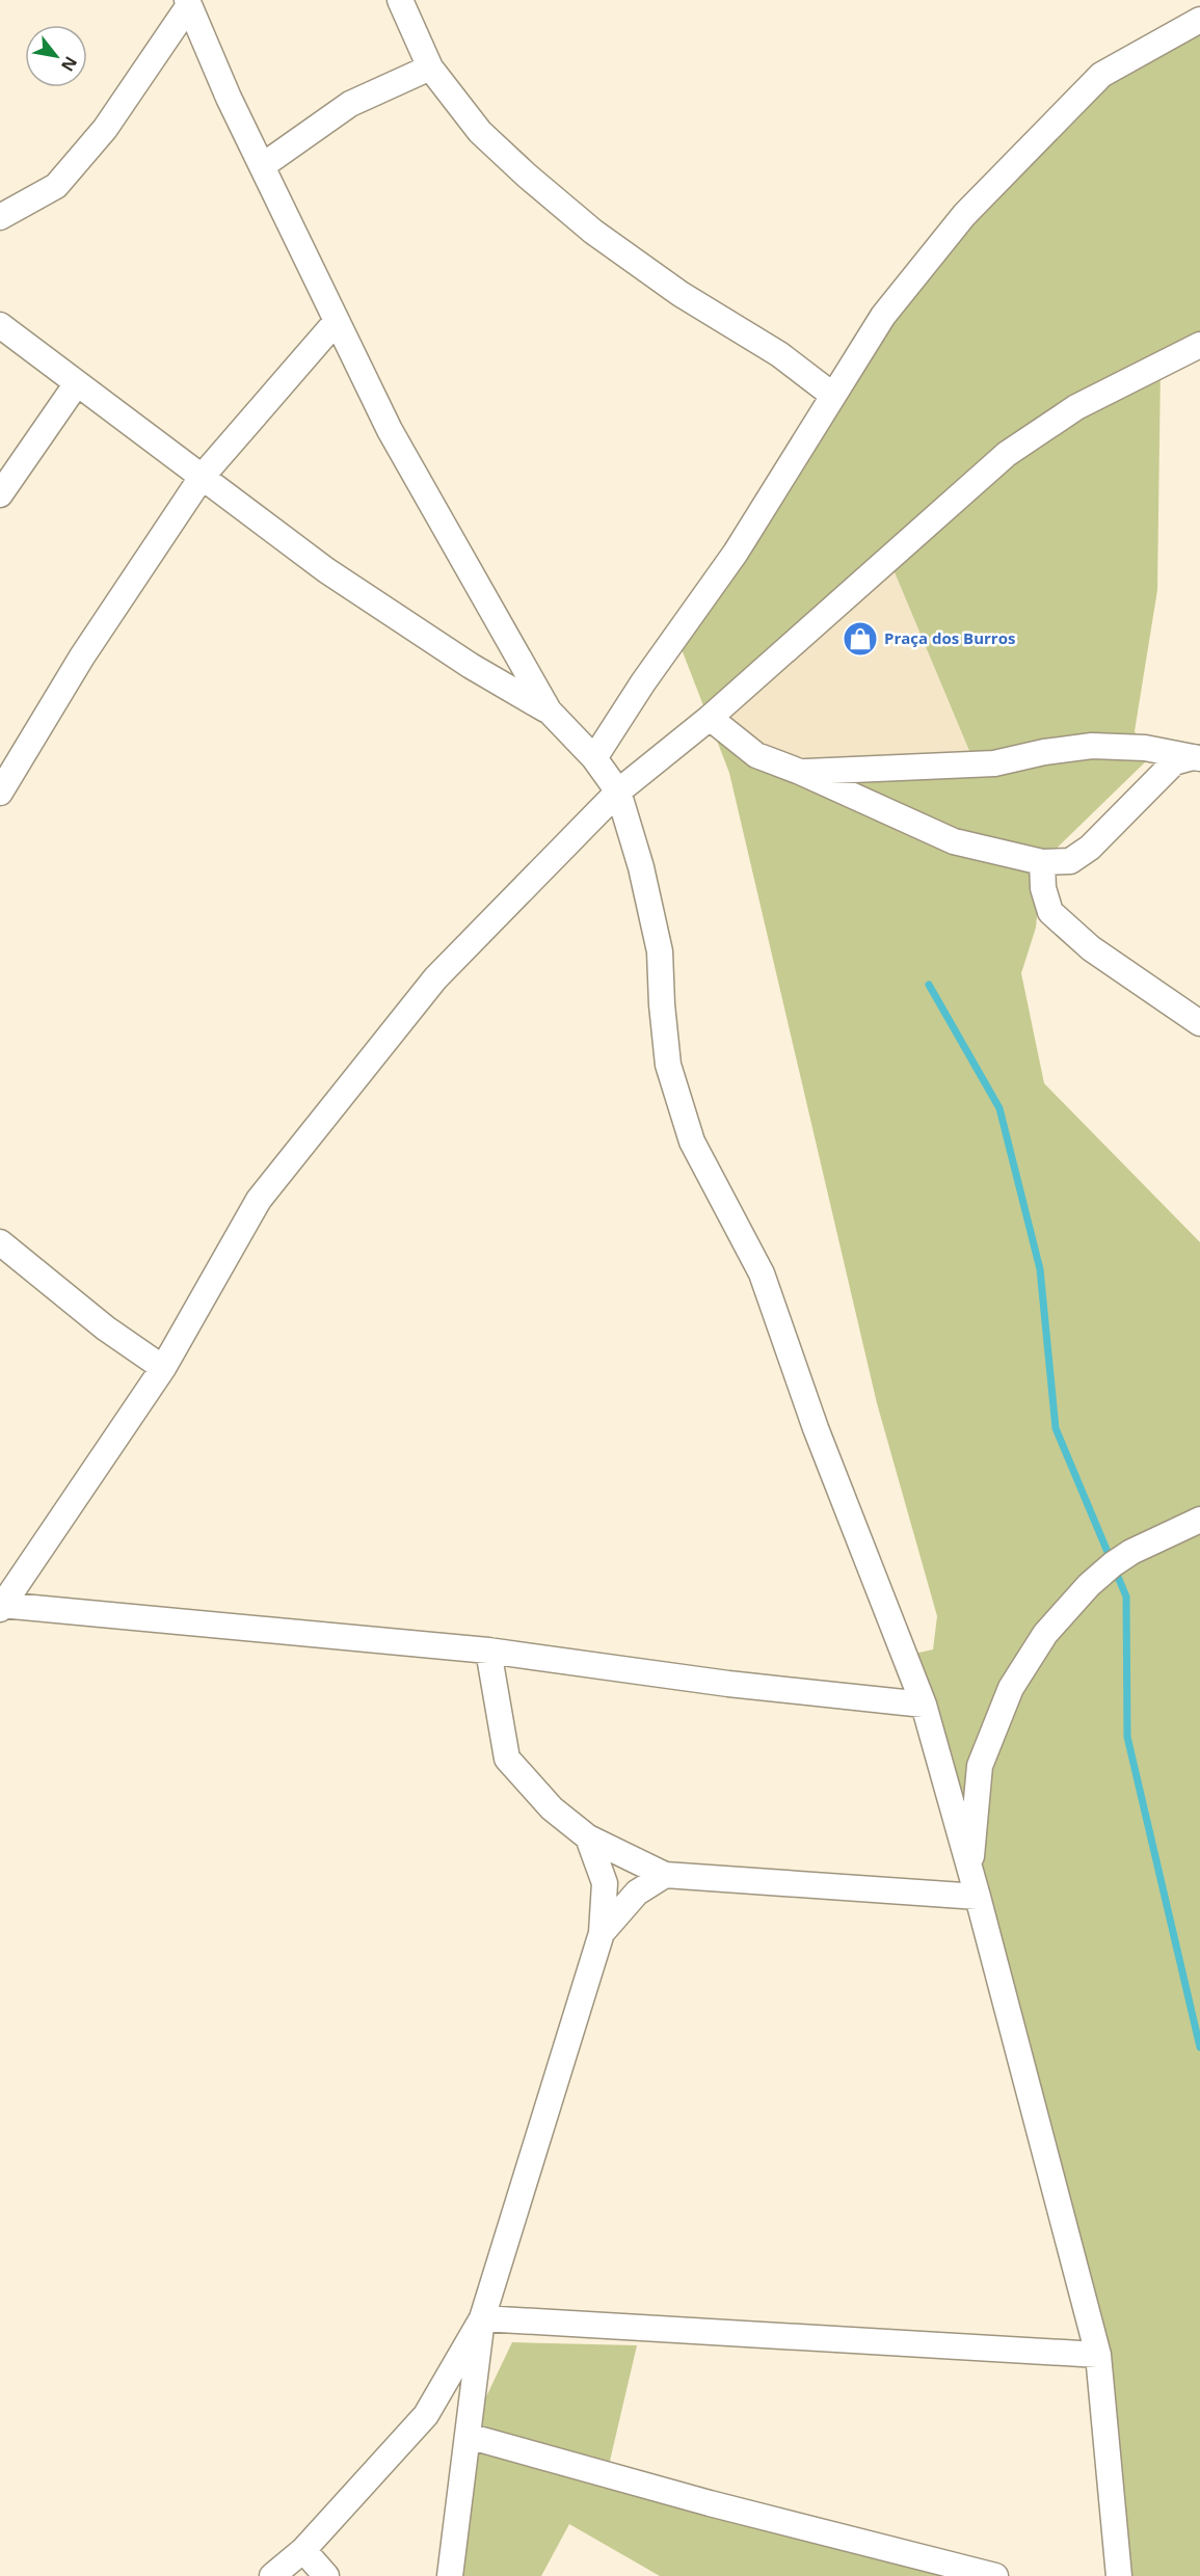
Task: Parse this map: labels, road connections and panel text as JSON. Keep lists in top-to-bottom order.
{
  "places": {
    "shop": ["Praça dos Burros"]
  },
  "north": "bottom right"
}
